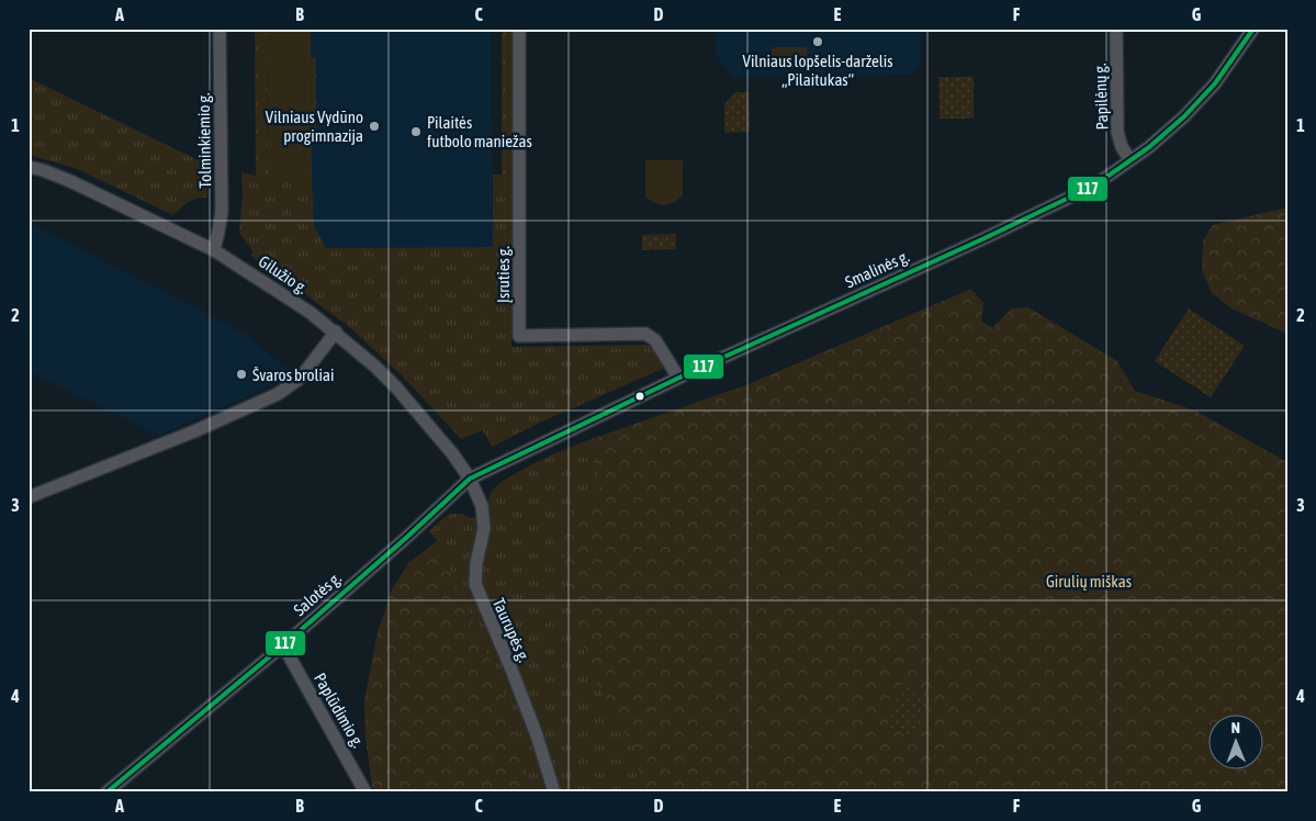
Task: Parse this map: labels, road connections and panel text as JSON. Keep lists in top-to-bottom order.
{
  "streets": {
    "street": [
      "Papilėnų g.",
      "Tolminkiemio g.",
      "Smalinės g.",
      "Gilužio g.",
      "Įsruties g.",
      "Salotės g.",
      "Taurupės g.",
      "Paplūdimio g."
    ]
  },
  "crossings": [
    ["Papilėnų g.", "Smalinės g."],
    ["Tolminkiemio g.", "Gilužio g."],
    ["Smalinės g.", "Gilužio g."],
    ["Smalinės g.", "Įsruties g."],
    ["Smalinės g.", "Salotės g."],
    ["Smalinės g.", "Taurupės g."],
    ["Gilužio g.", "Salotės g."],
    ["Gilužio g.", "Taurupės g."],
    ["Salotės g.", "Taurupės g."],
    ["Salotės g.", "Paplūdimio g."]
  ],
  "parks": ["Girulių miškas"],
  "places": [
    "Vilniaus lopšelis-darželis „Pilaitukas“",
    "Vilniaus Vydūno progimnazija",
    "Pilaitės futbolo maniežas",
    "Švaros broliai"
  ],
  "lines": ["transit line 117"],
  "north": "top",
  "grid": {
    "columns": [
      "A",
      "B",
      "C",
      "D",
      "E",
      "F",
      "G"
    ],
    "rows": [
      "1",
      "2",
      "3",
      "4"
    ]
  }
}
